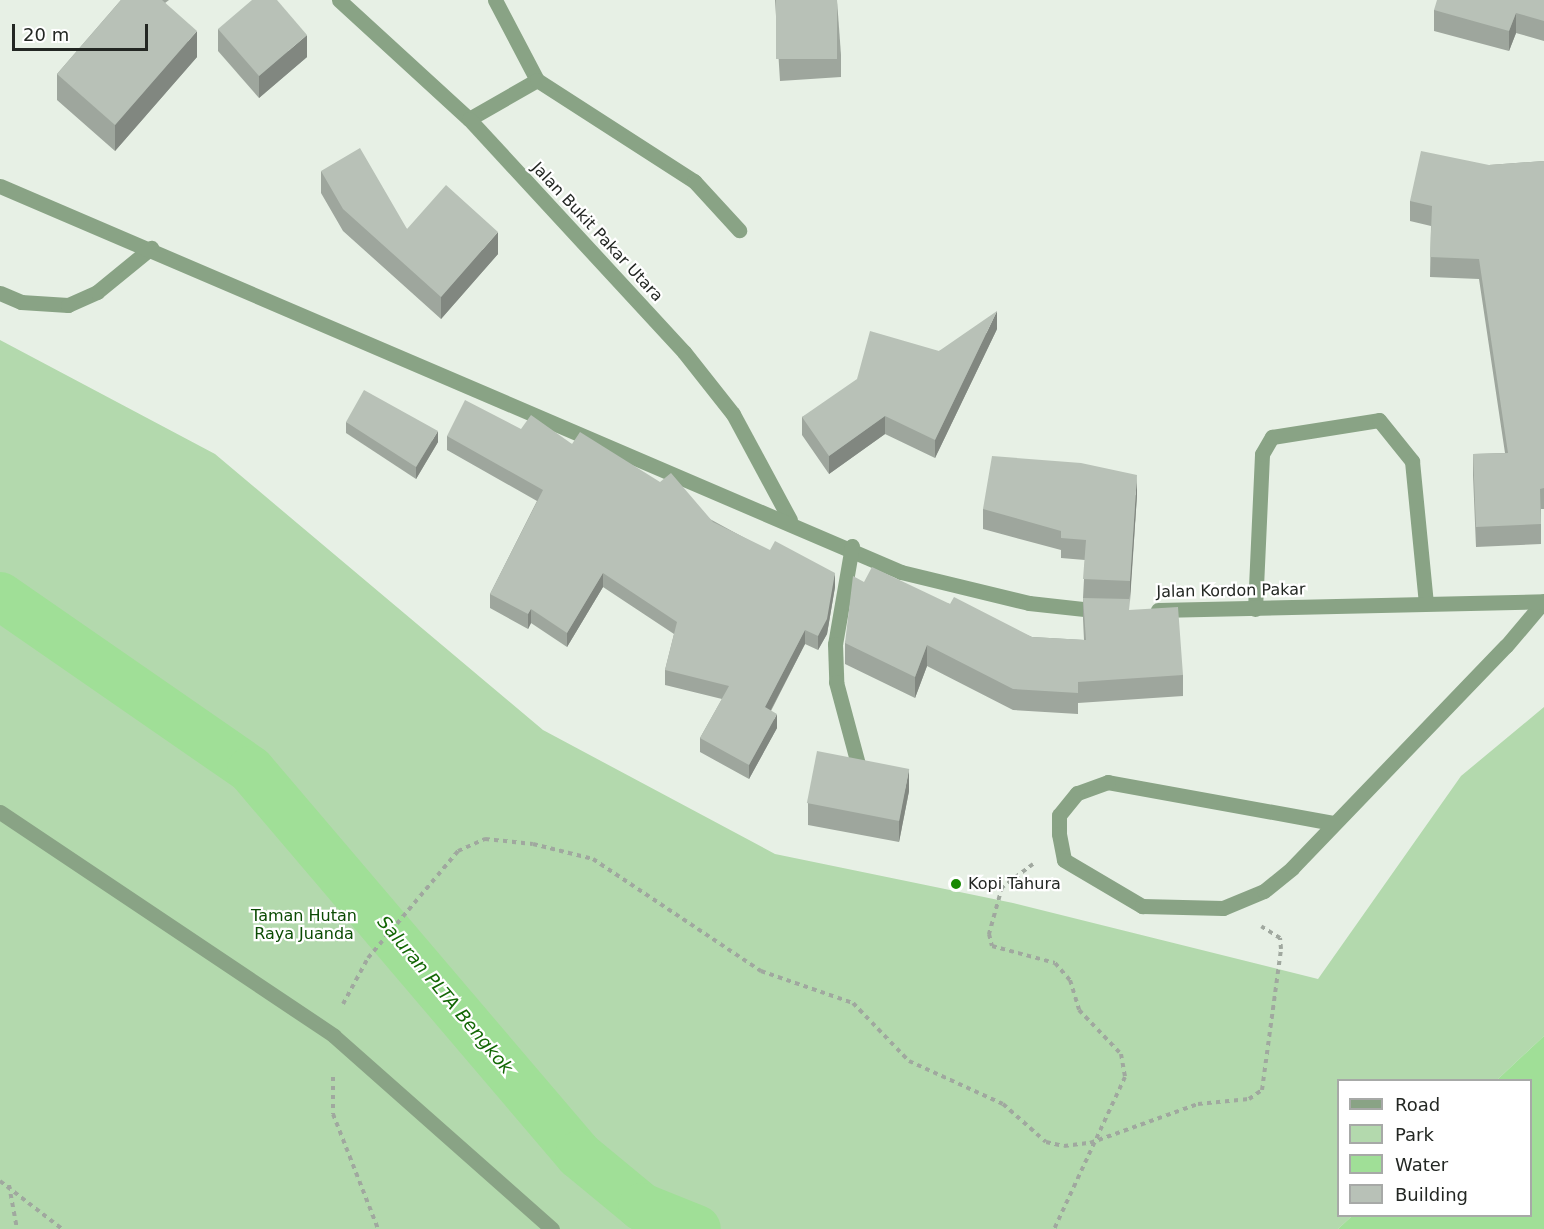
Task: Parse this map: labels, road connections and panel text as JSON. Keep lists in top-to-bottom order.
{
  "streets": {
    "street": ["Jalan Bukit Pakar Utara", "Jalan Kordon Pakar"]
  },
  "water": ["Saluran PLTA Bengkok"],
  "parks": ["Taman Hutan Raya Juanda"],
  "places": ["Kopi Tahura"],
  "legend": [
    "Road",
    "Park",
    "Water",
    "Building"
  ],
  "scale_bar": "20 m"
}
